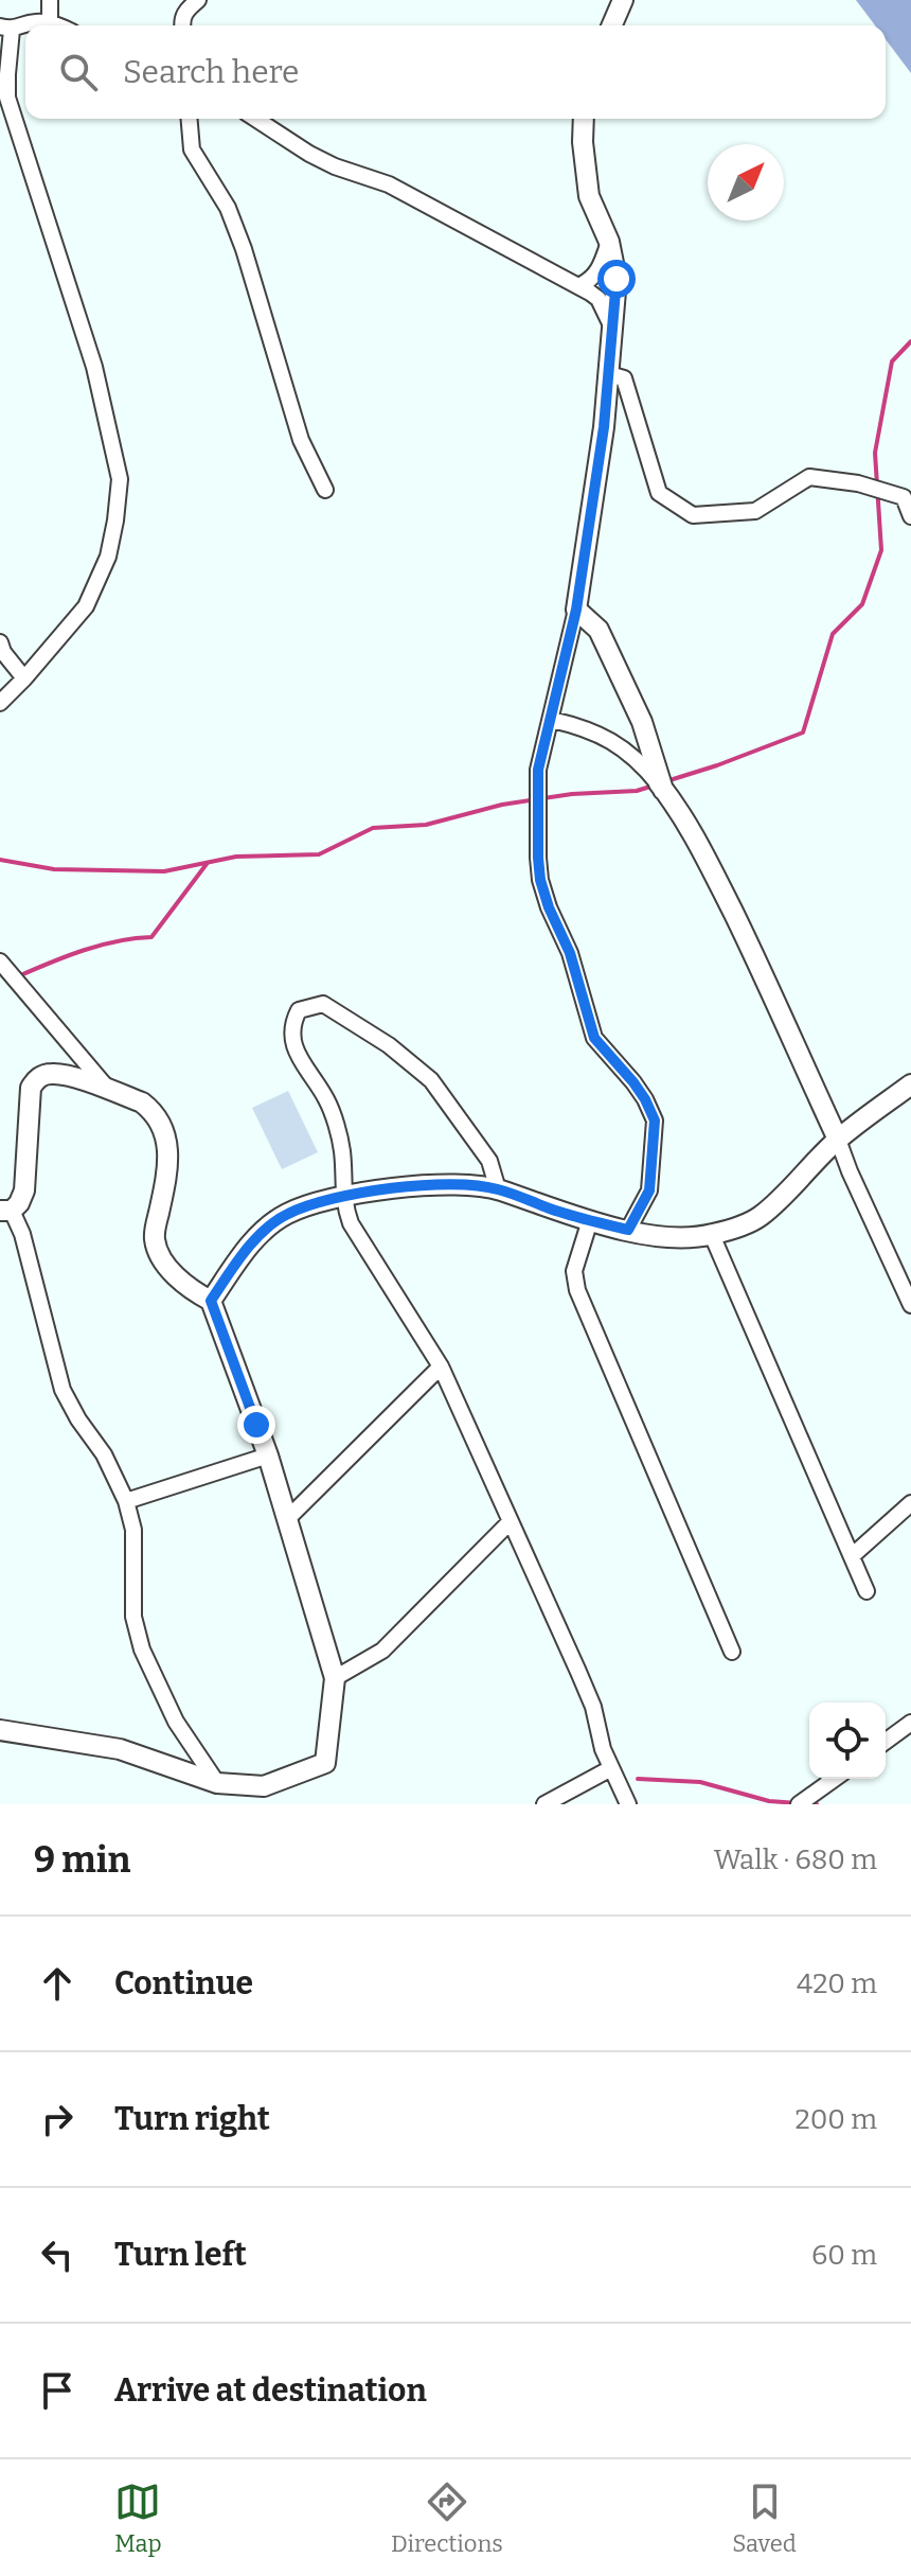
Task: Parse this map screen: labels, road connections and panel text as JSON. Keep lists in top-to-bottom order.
{
  "north": "top right",
  "page": {
    "search": "Search here",
    "heading": ["9 min", "Walk · 680 m"],
    "list": [
      ["Continue", "420 m"],
      ["Turn right", "200 m"],
      ["Turn left", "60 m"],
      "Arrive at destination"
    ],
    "nav": ["Map", "Directions", "Saved"]
  }
}
